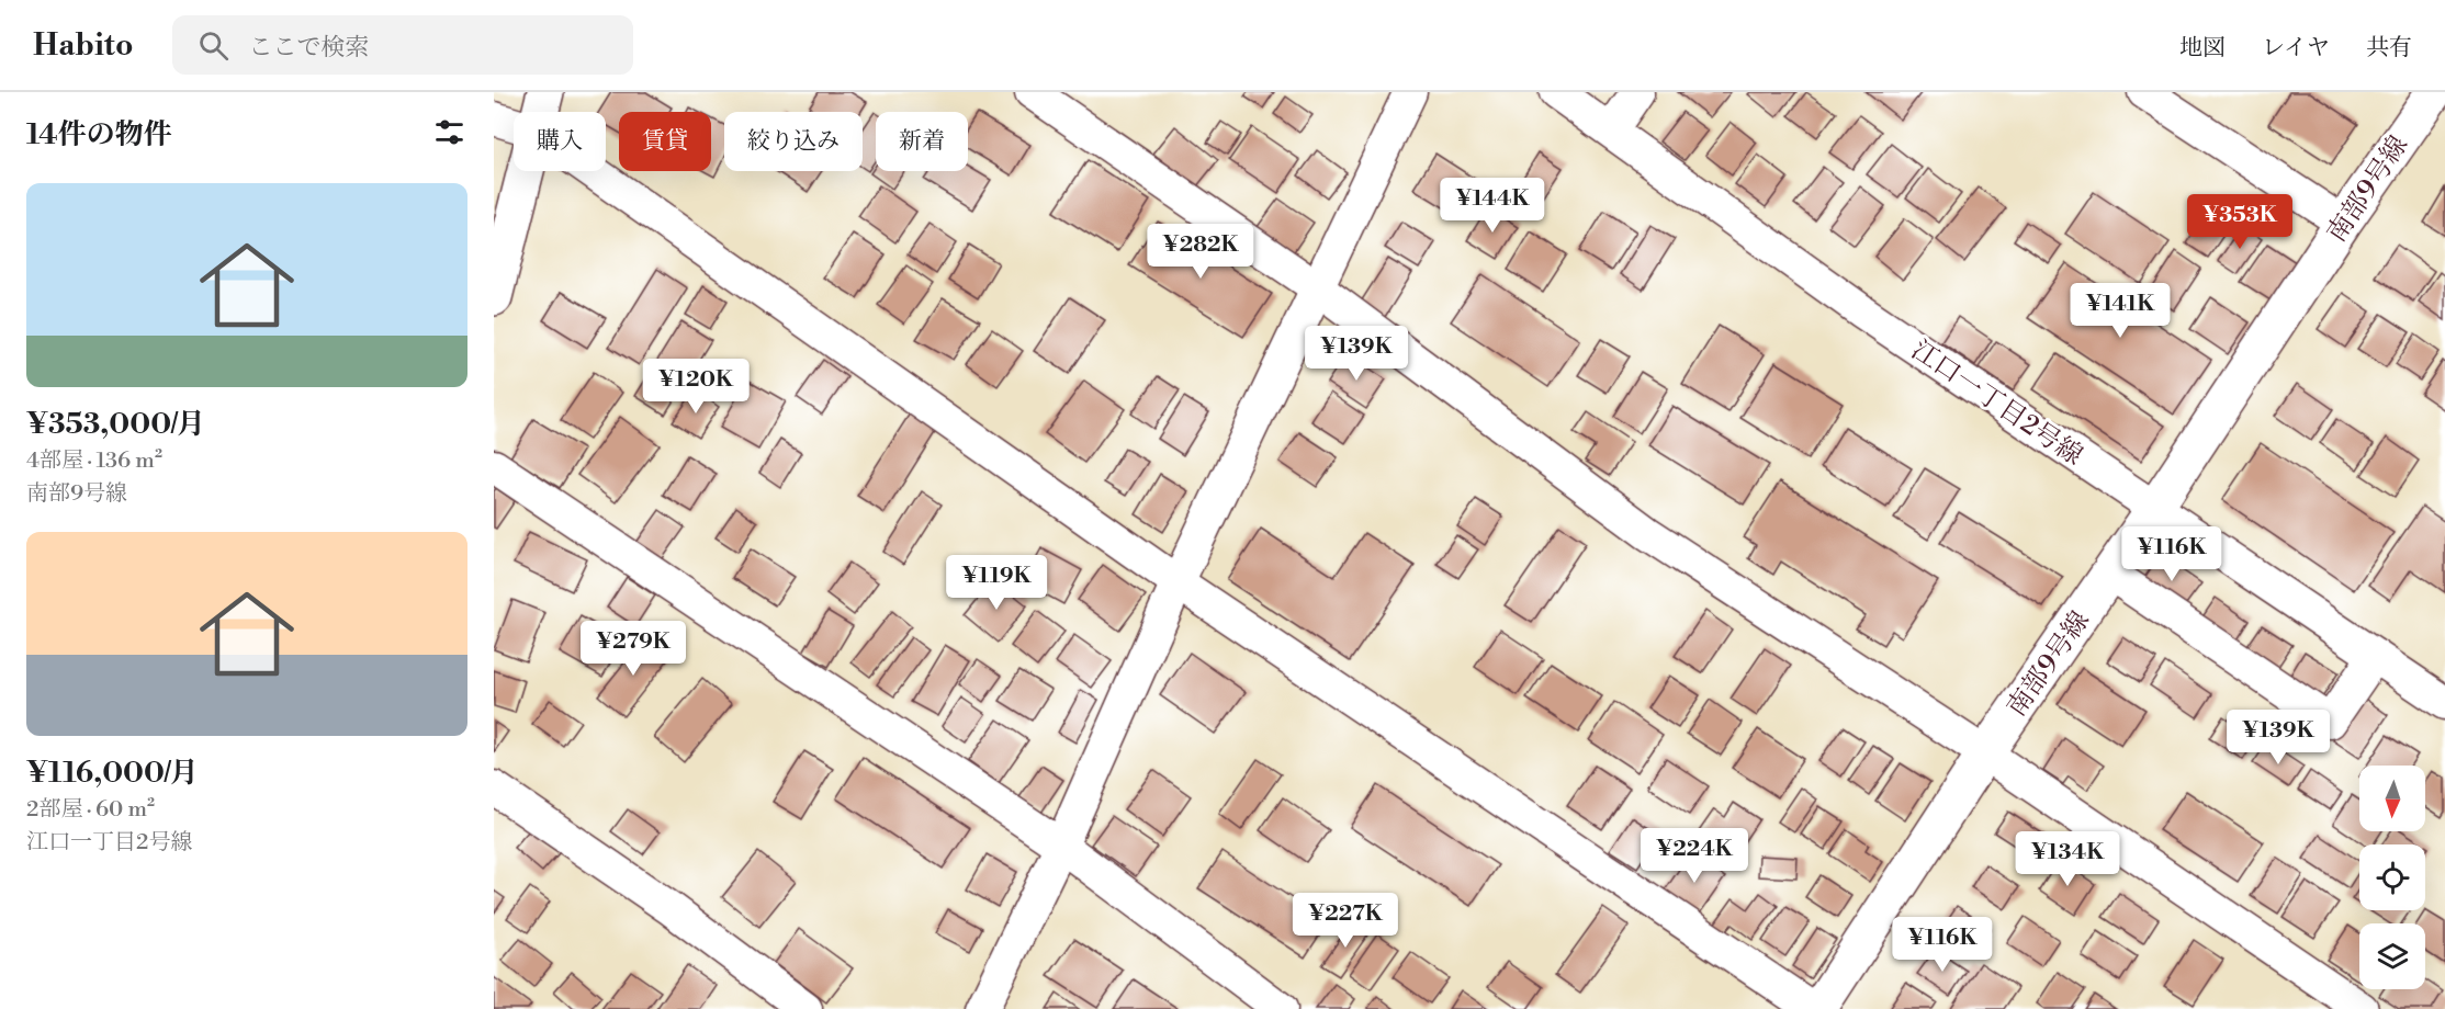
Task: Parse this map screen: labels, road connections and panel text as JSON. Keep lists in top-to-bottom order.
{
  "streets": {
    "street": ["南部9号線", "江口一丁目2号線"]
  },
  "crossings": [
    ["南部9号線", "江口一丁目2号線"]
  ],
  "north": "bottom",
  "page": {
    "header": "Habito",
    "search": "ここで検索",
    "nav": ["地図", "レイヤ", "共有"],
    "heading": "14件の物件",
    "chip": [
      "購入",
      "賃貸",
      "絞り込み",
      "新着"
    ],
    "list": [
      {
        "name": "¥353,000/月",
        "note": "4部屋 · 136 m² · 南部9号線"
      },
      {
        "name": "¥116,000/月",
        "note": "2部屋 · 60 m² · 江口一丁目2号線"
      }
    ],
    "price": [
      "¥144K",
      "¥353K",
      "¥282K",
      "¥141K",
      "¥139K",
      "¥120K",
      "¥116K",
      "¥119K",
      "¥279K",
      "¥139K",
      "¥224K",
      "¥134K",
      "¥227K",
      "¥116K"
    ]
  }
}
